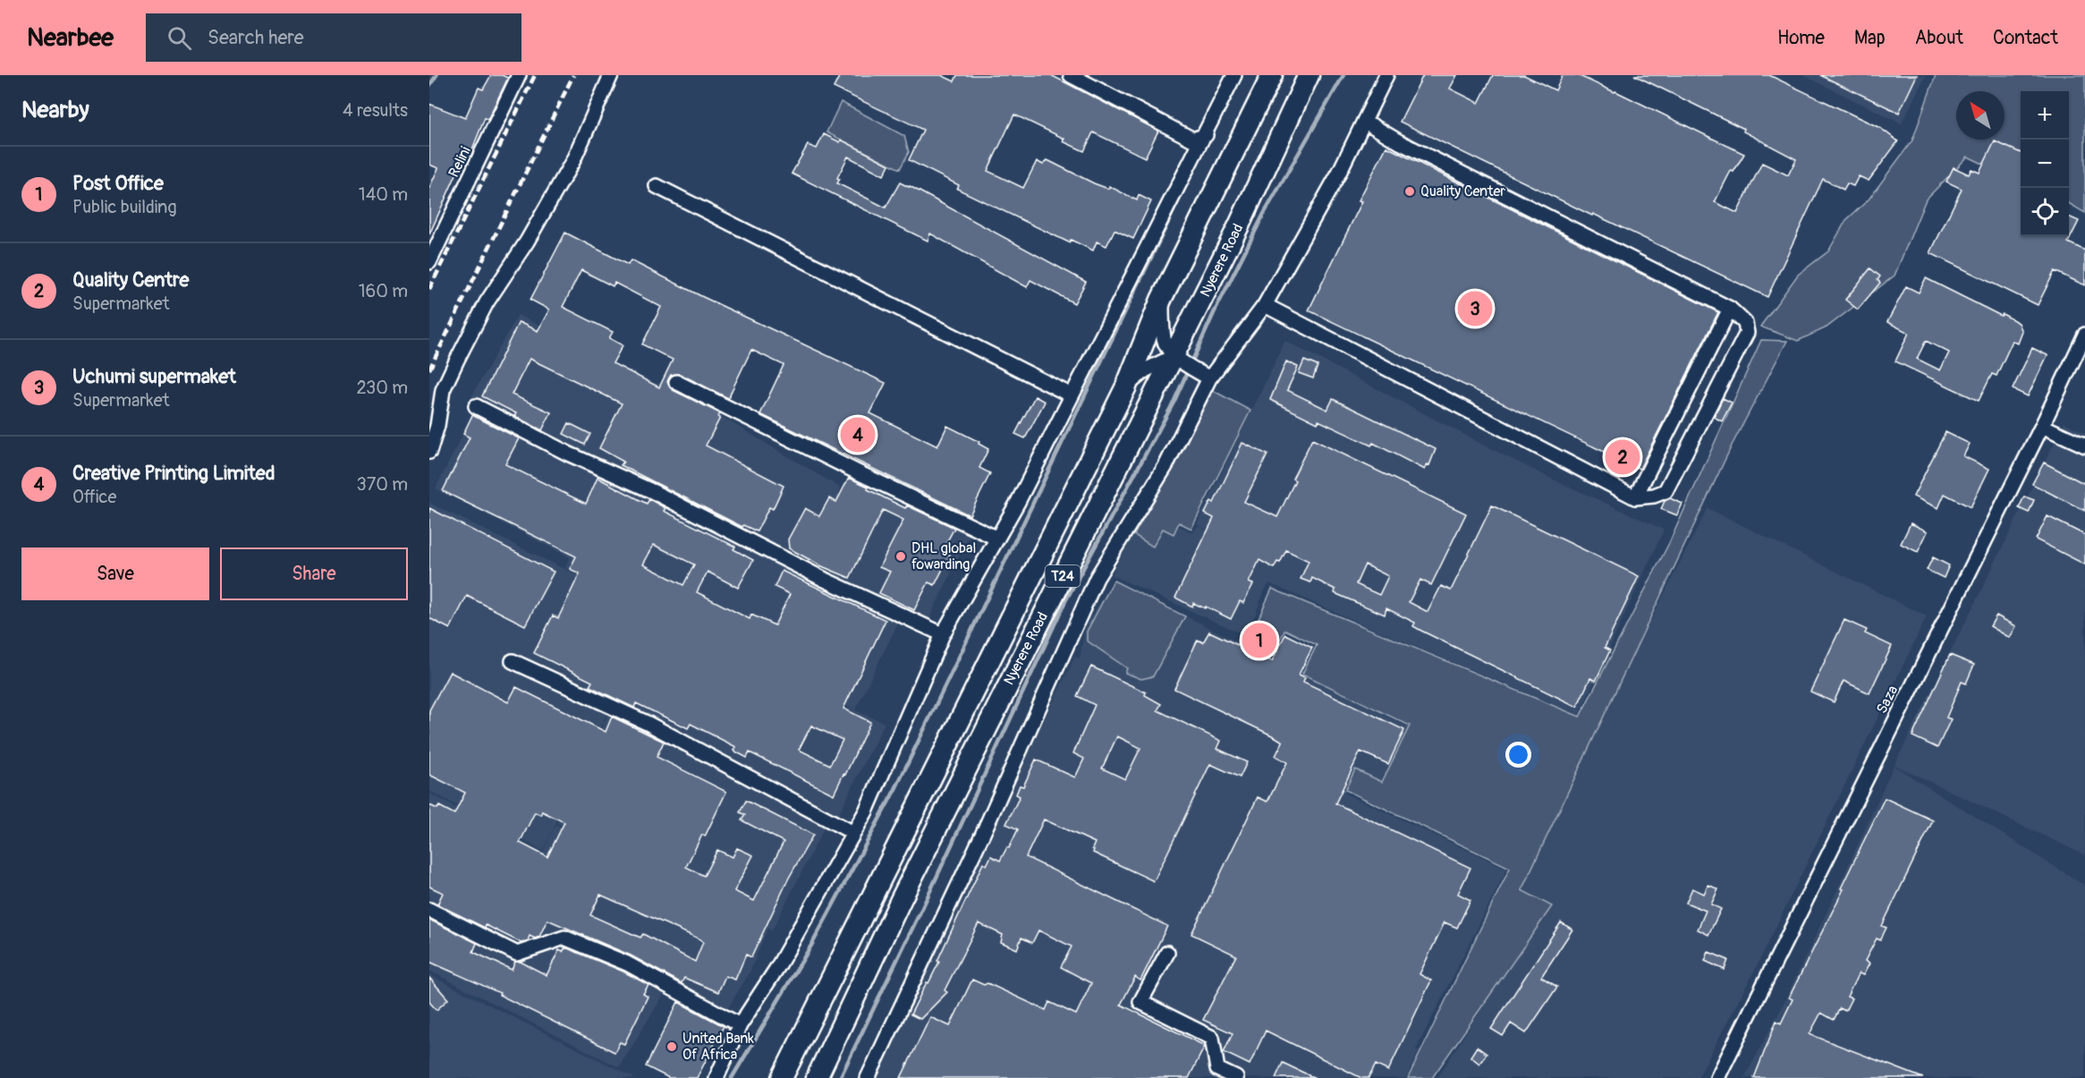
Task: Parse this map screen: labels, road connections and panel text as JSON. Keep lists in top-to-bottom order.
{
  "streets": {
    "highway": ["Nyerere Road", "T24"],
    "street": ["Relini", "Saza"]
  },
  "places": ["Quality Center", "DHL global fowarding", "United Bank Of Africa"],
  "north": "top left",
  "page": {
    "header": "Nearbee",
    "search": "Search here",
    "nav": [
      "Home",
      "Map",
      "About",
      "Contact"
    ],
    "heading": ["Nearby", "4 results"],
    "map_buttons": ["+", "−"],
    "list": [
      {
        "mark": "1",
        "name": "Post Office",
        "note": "Public building",
        "value": "140 m"
      },
      {
        "mark": "2",
        "name": "Quality Centre",
        "note": "Supermarket",
        "value": "160 m"
      },
      {
        "mark": "3",
        "name": "Uchumi supermaket",
        "note": "Supermarket",
        "value": "230 m"
      },
      {
        "mark": "4",
        "name": "Creative Printing Limited",
        "note": "Office",
        "value": "370 m"
      }
    ],
    "pins": [
      "3",
      "4",
      "2",
      "1"
    ],
    "buttons": ["Save", "Share"]
  }
}
